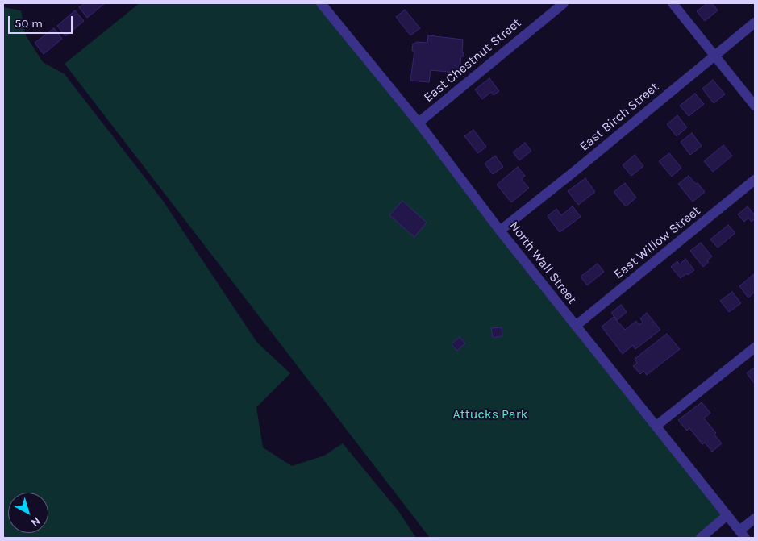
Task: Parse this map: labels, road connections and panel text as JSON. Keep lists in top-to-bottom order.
{
  "streets": {
    "street": [
      "East Chestnut Street",
      "East Birch Street",
      "East Willow Street",
      "North Wall Street"
    ]
  },
  "crossings": [
    ["East Chestnut Street", "North Wall Street"],
    ["East Birch Street", "North Wall Street"],
    ["East Willow Street", "North Wall Street"]
  ],
  "parks": ["Attucks Park"],
  "scale_bar": "50 m",
  "north": "bottom right"
}
